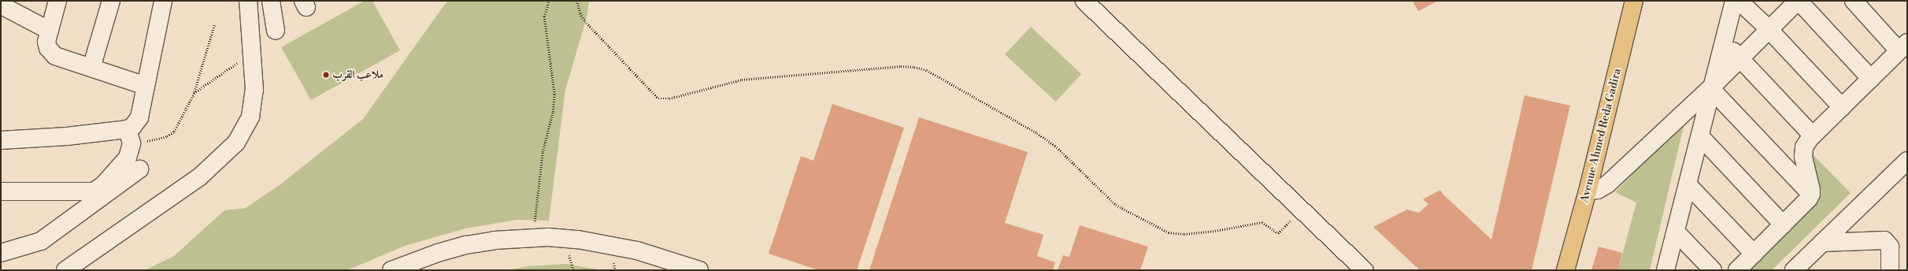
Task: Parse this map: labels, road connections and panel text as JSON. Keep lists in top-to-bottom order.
{
  "streets": {
    "main road": ["Avenue Ahmed Reda Gadira"]
  },
  "places": ["ملاعب القرب"]
}
